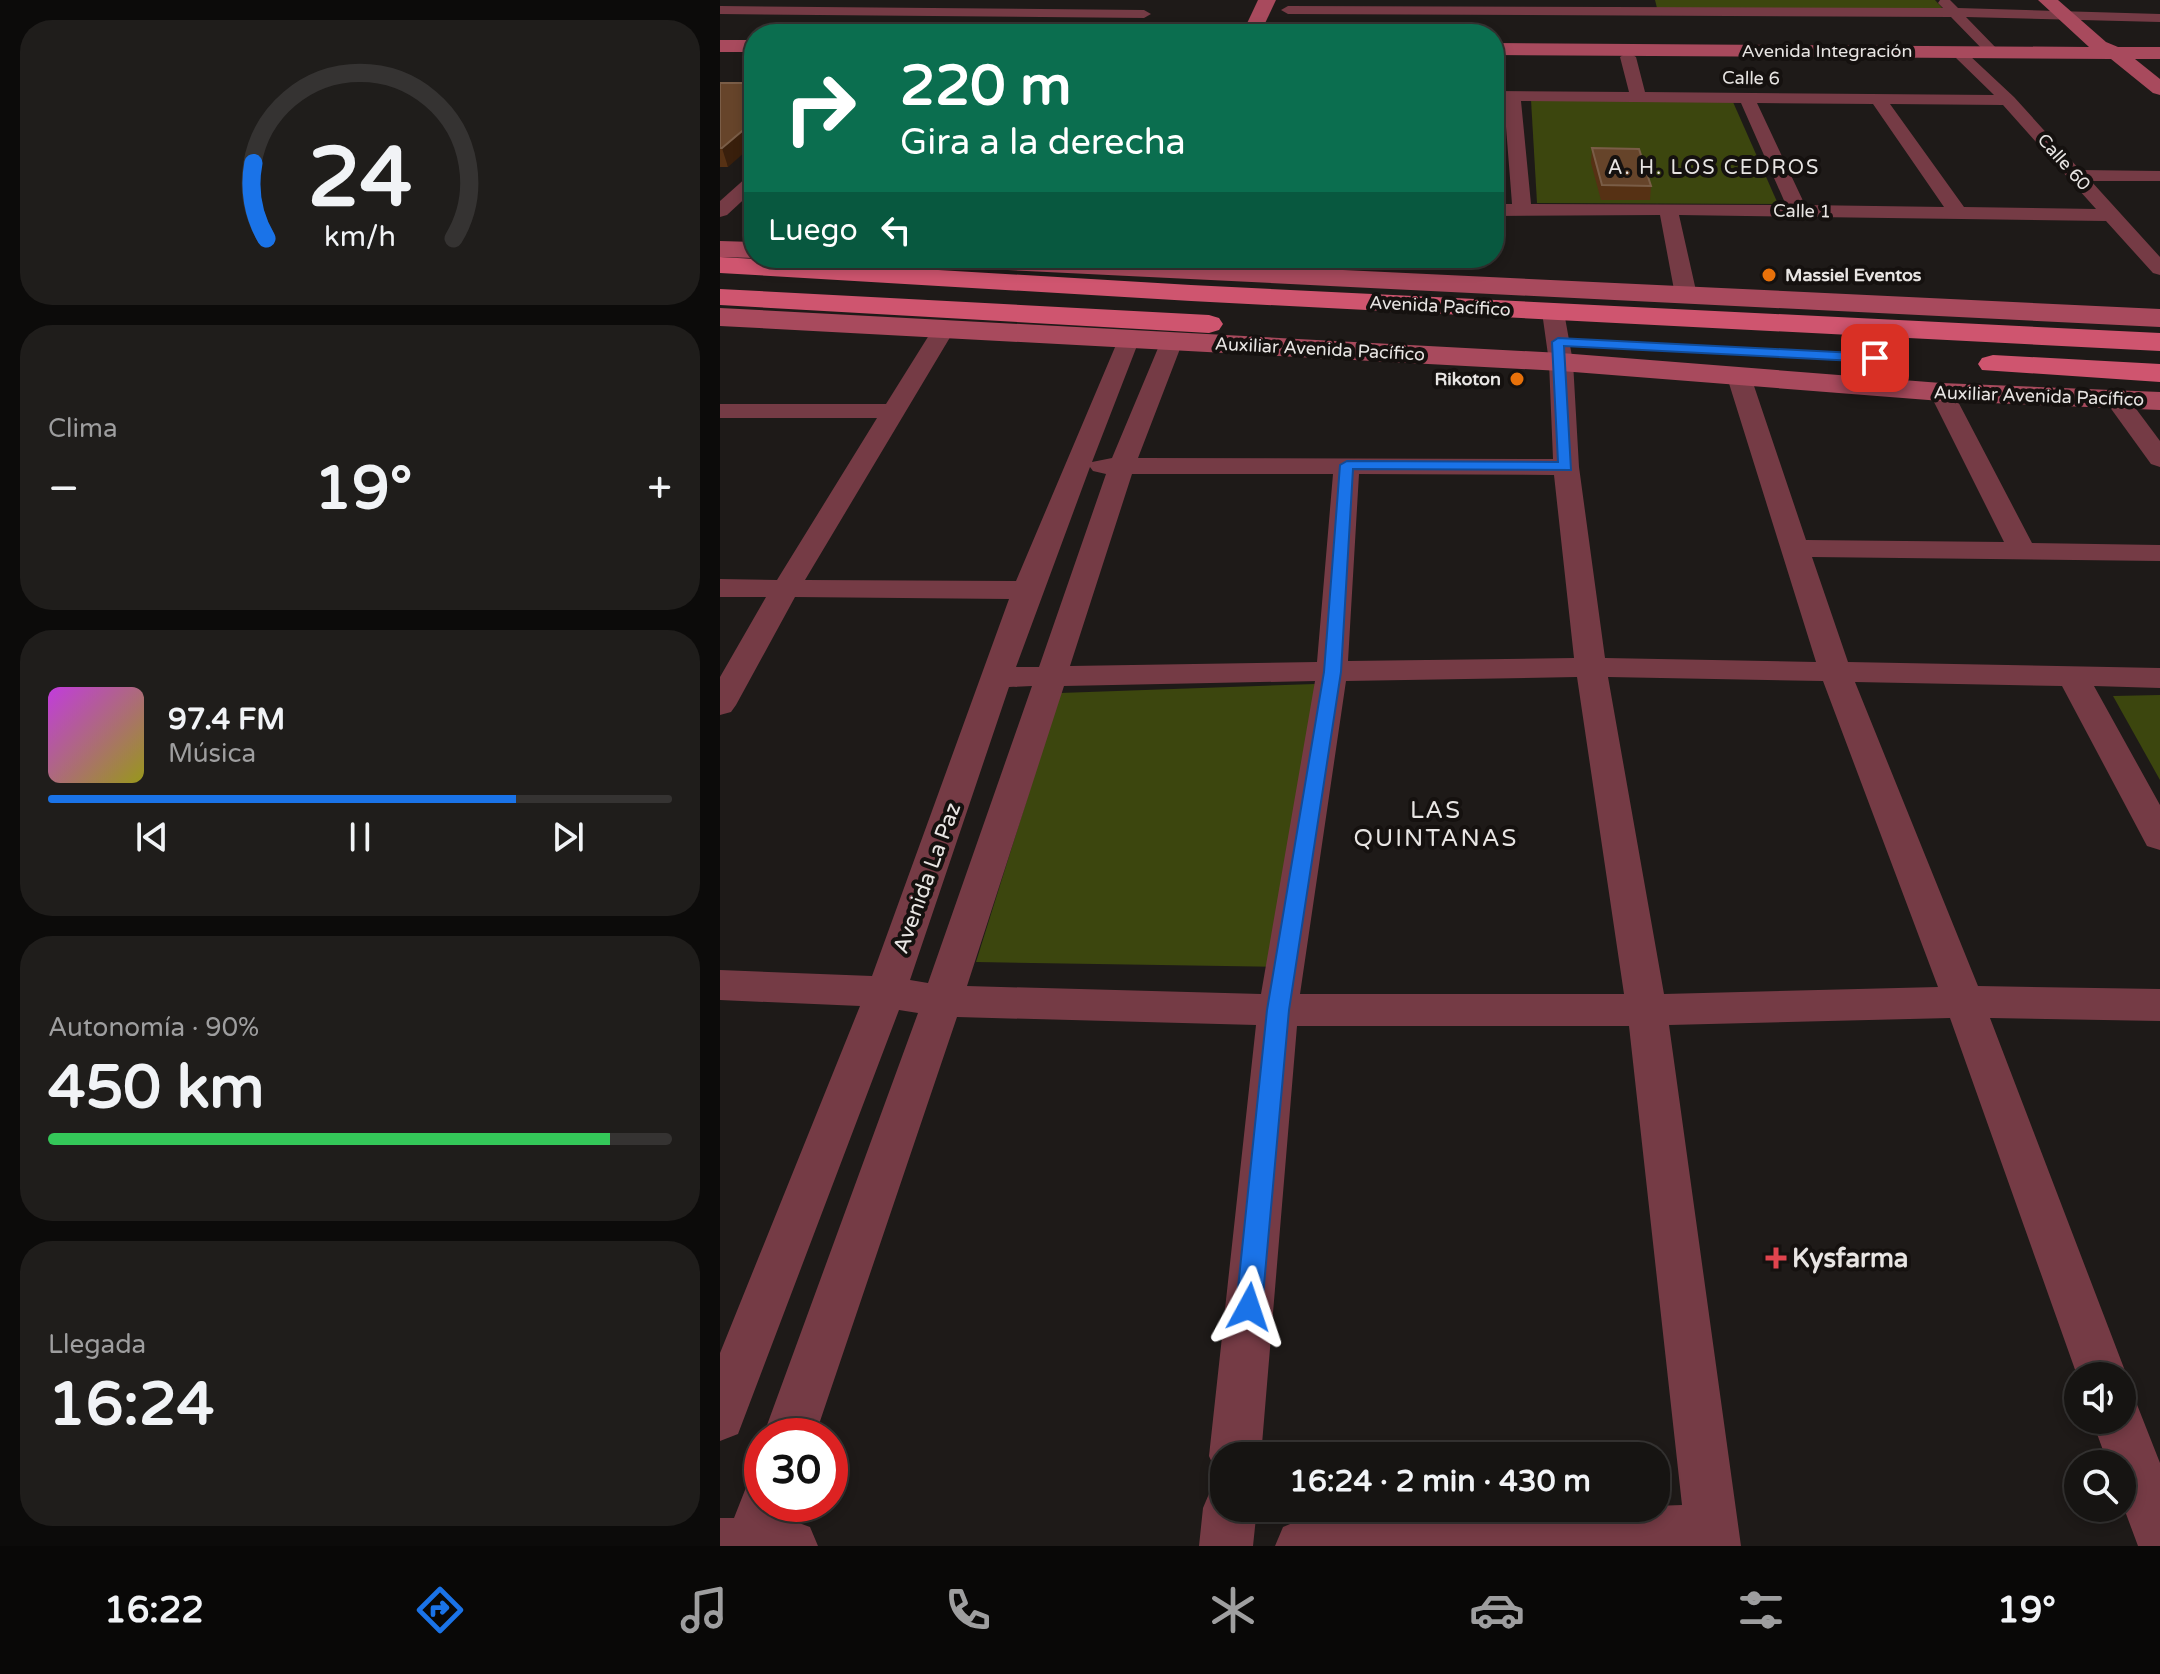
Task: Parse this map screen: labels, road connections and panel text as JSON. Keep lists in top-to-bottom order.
{
  "streets": {
    "main road": ["Avenida Integración", "Avenida Pacífico", "Auxiliar Avenida Pacífico"],
    "street": [
      "Calle 6",
      "Calle 60",
      "Calle 1",
      "Avenida La Paz"
    ]
  },
  "crossings": [
    ["Calle 6", "Calle 60"],
    ["Calle 60", "Calle 1"],
    ["Avenida Pacífico", "Auxiliar Avenida Pacífico"],
    ["Auxiliar Avenida Pacífico", "Avenida La Paz"]
  ],
  "districts": ["A. H. LOS CEDROS", "LAS QUINTANAS"],
  "places": {
    "other": ["Massiel Eventos", "Rikoton"],
    "health": ["Kysfarma"]
  },
  "page": {
    "turn": ["220 m", "Gira a la derecha"],
    "then": "Luego",
    "tile": [
      "Clima",
      ["Autonomía · 90%", "450 km"],
      ["Llegada", "16:24"]
    ],
    "heat": ["−", "19°", "+"],
    "song": ["97.4 FM", "Música"],
    "limit": "30",
    "trip": "16:24 · 2 min · 430 m",
    "tabs": ["16:22", "19°"],
    "gauge": ["24", "km/h"]
  }
}
